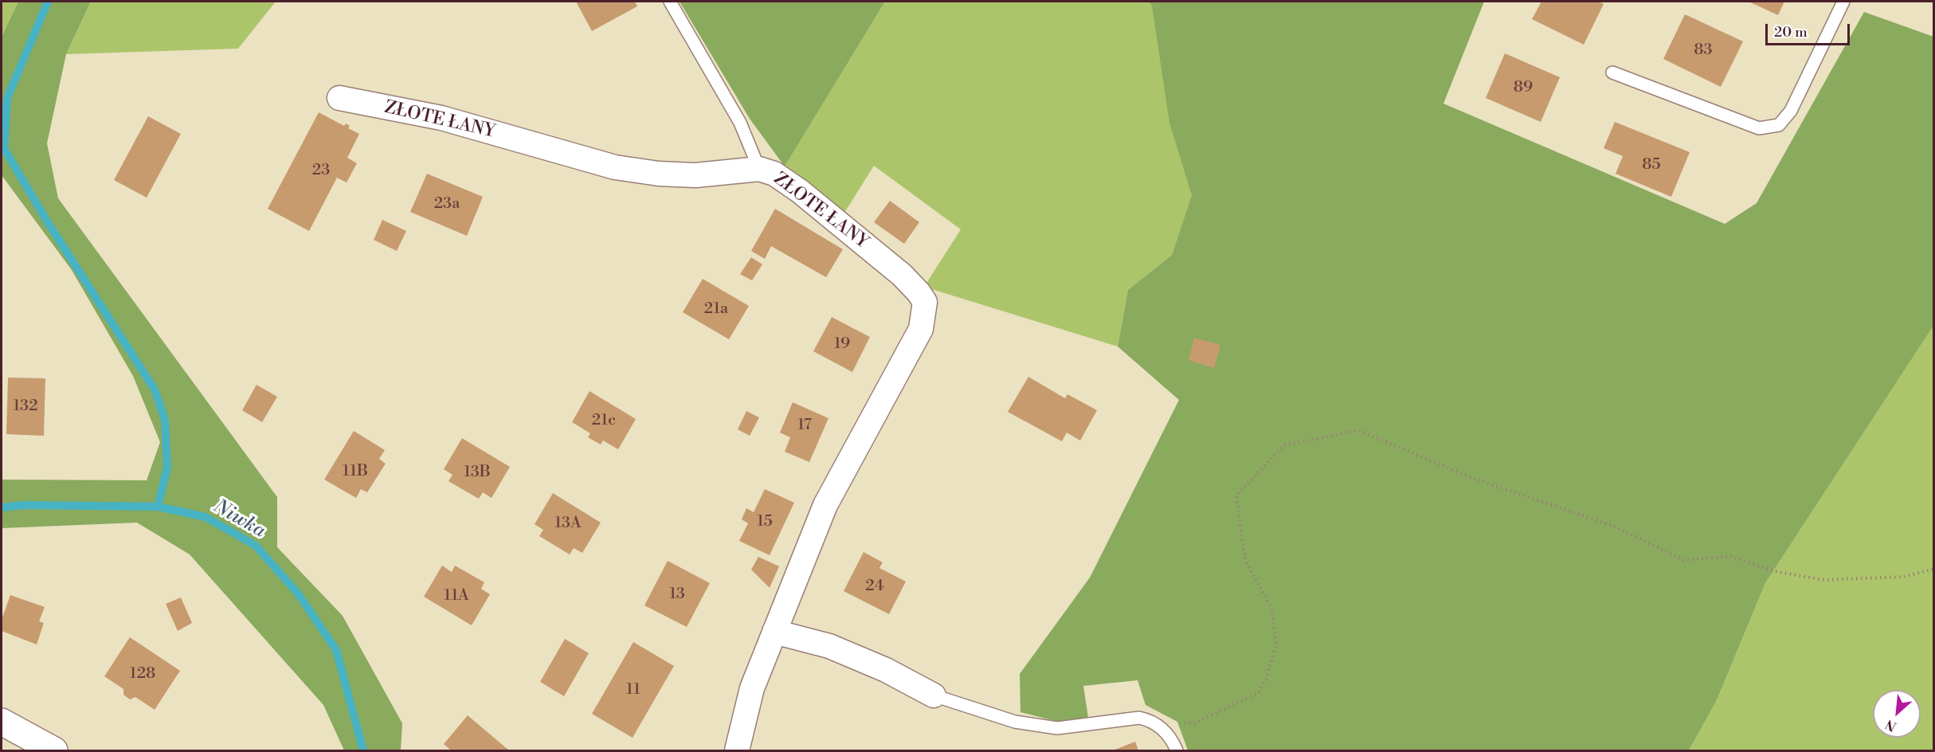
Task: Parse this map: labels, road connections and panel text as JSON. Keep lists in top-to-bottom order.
{
  "streets": {
    "street": ["ZŁOTE ŁANY"]
  },
  "water": ["Niwka"],
  "house_numbers": [
    "83",
    "89",
    "85",
    "23",
    "23a",
    "21a",
    "19",
    "132",
    "21c",
    "17",
    "11B",
    "13B",
    "15",
    "13A",
    "24",
    "13",
    "11A",
    "128",
    "11"
  ],
  "scale_bar": "20 m",
  "north": "bottom left"
}
